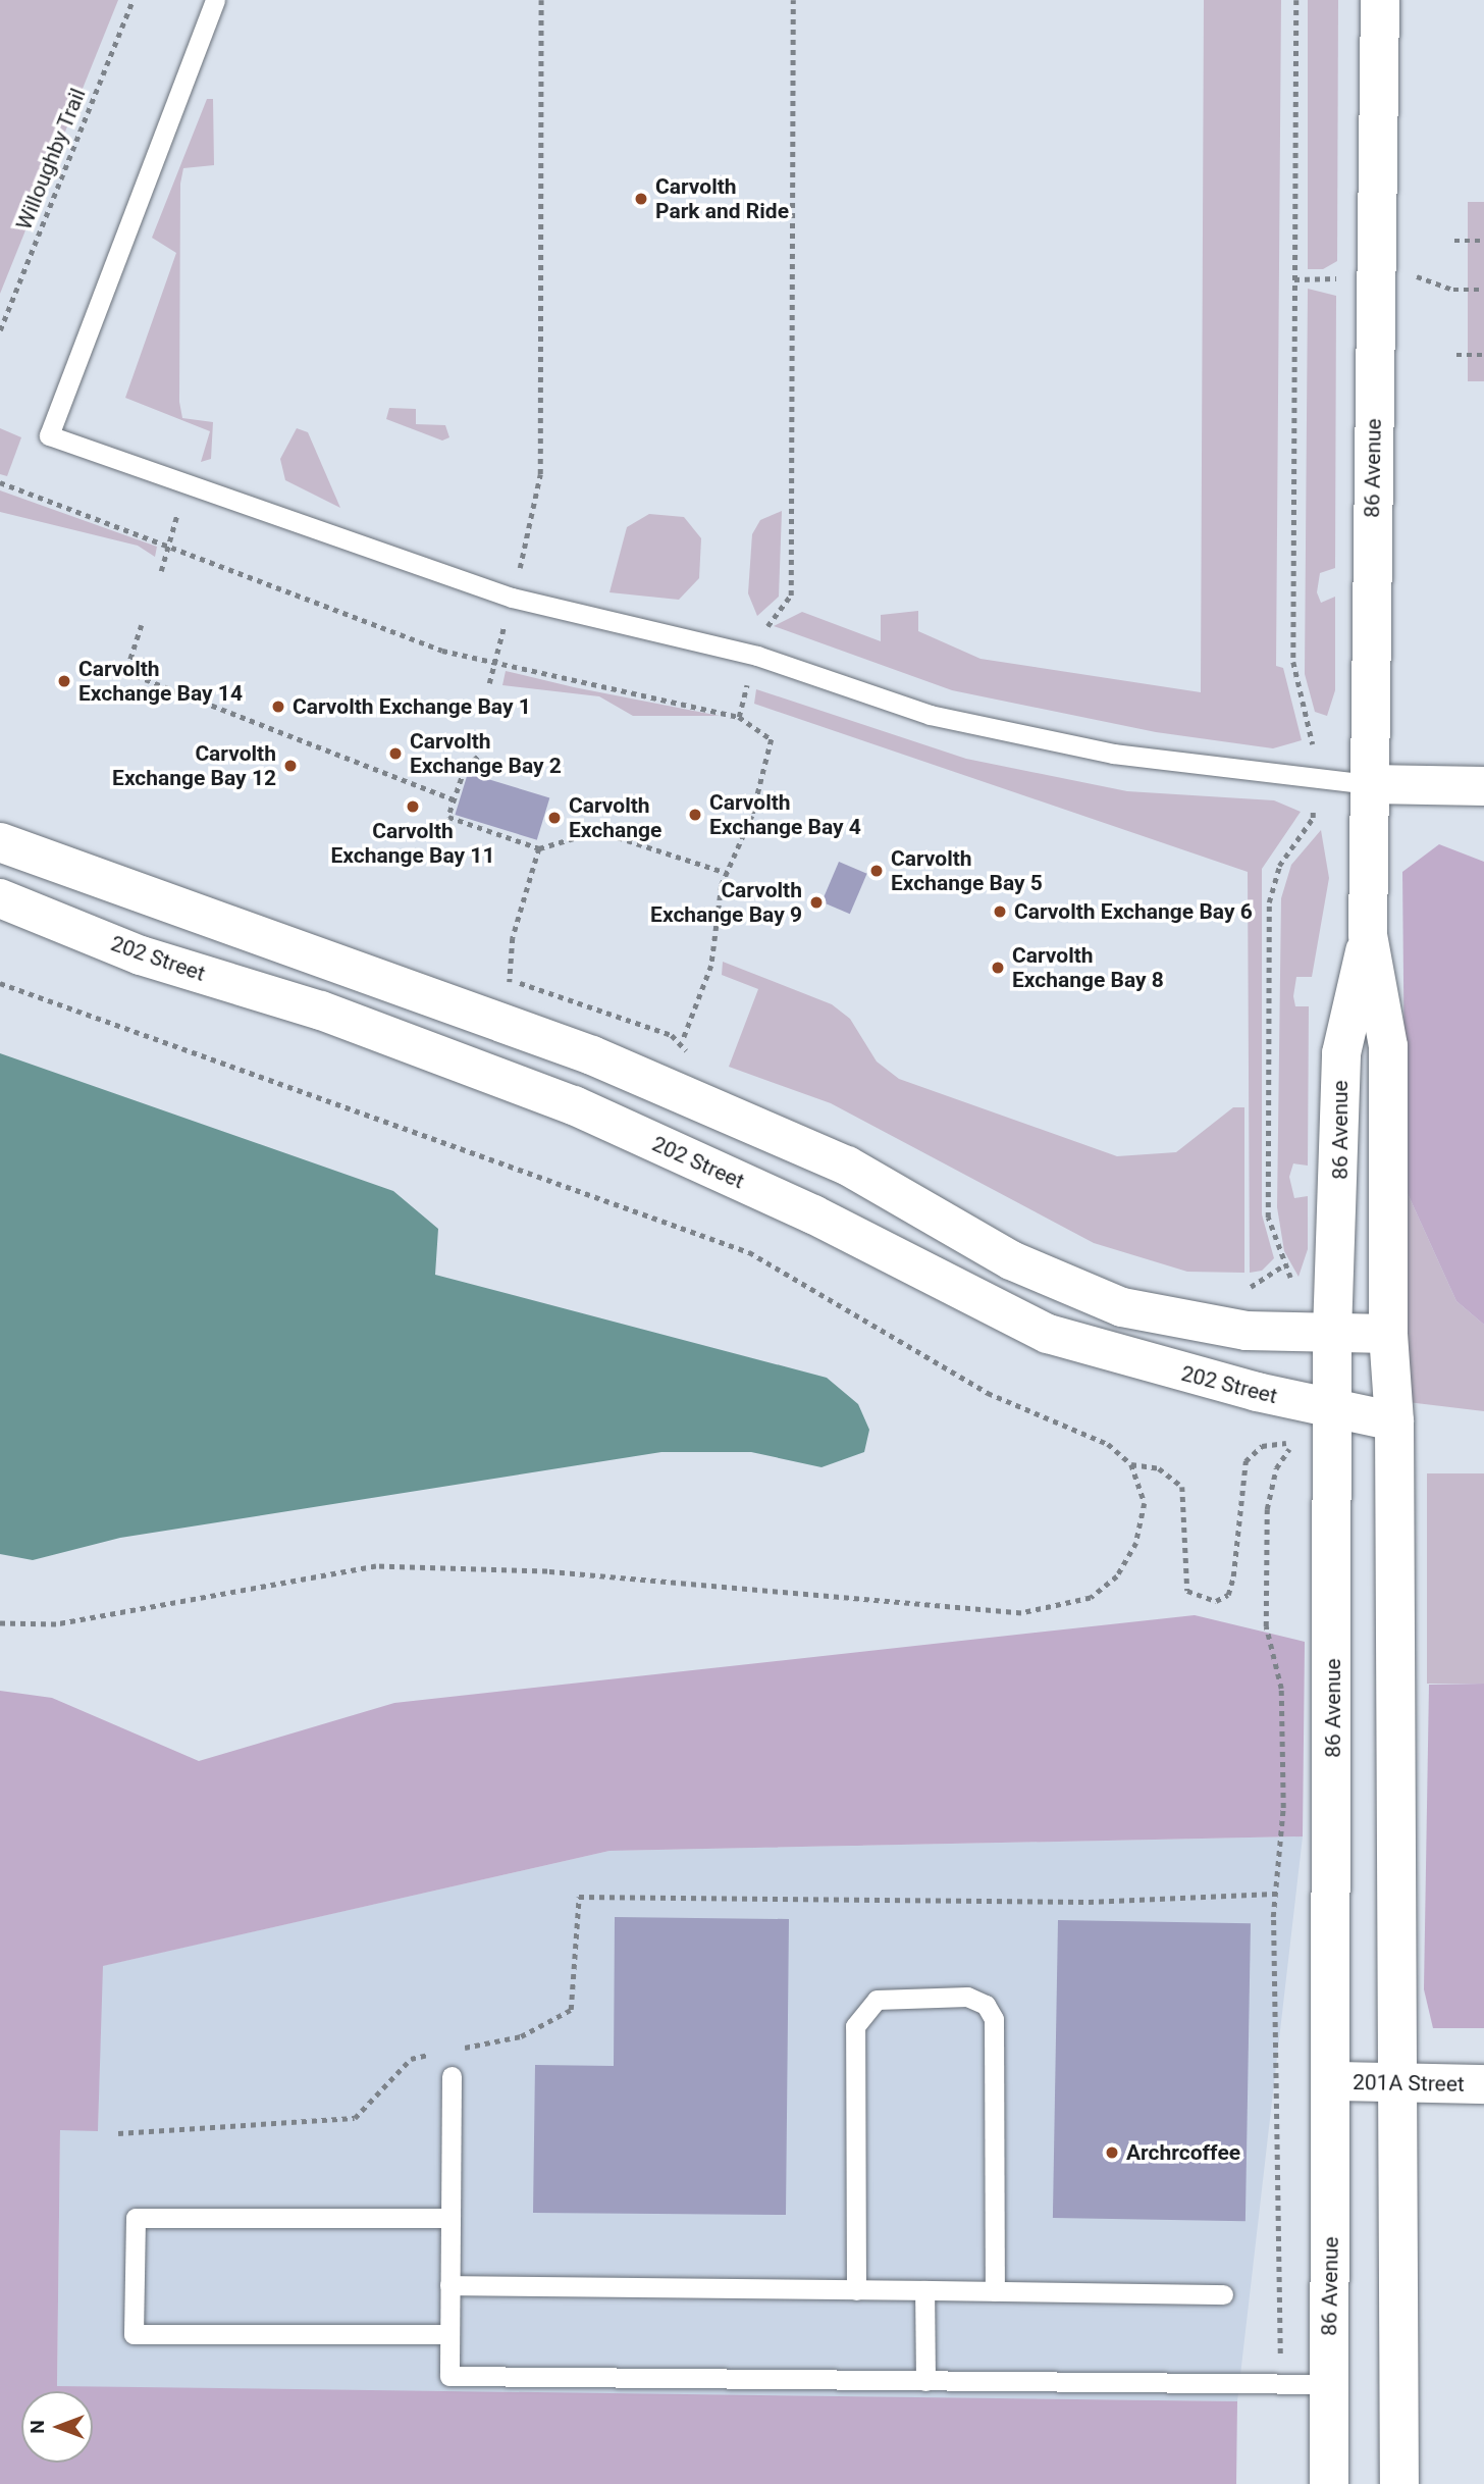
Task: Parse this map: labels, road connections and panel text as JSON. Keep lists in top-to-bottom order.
{
  "streets": {
    "main road": ["86 Avenue", "202 Street", "201A Street"],
    "path": ["Willoughby Trail"]
  },
  "crossings": [
    ["86 Avenue", "202 Street"],
    ["86 Avenue", "201A Street"]
  ],
  "places": [
    "Carvolth Park and Ride",
    "Carvolth Exchange Bay 14",
    "Carvolth Exchange Bay 1",
    "Carvolth Exchange Bay 2",
    "Carvolth Exchange Bay 12",
    "Carvolth Exchange Bay 11",
    "Carvolth Exchange Bay 4",
    "Carvolth Exchange",
    "Carvolth Exchange Bay 5",
    "Carvolth Exchange Bay 9",
    "Carvolth Exchange Bay 6",
    "Carvolth Exchange Bay 8",
    "Archrcoffee"
  ],
  "north": "left"
}
